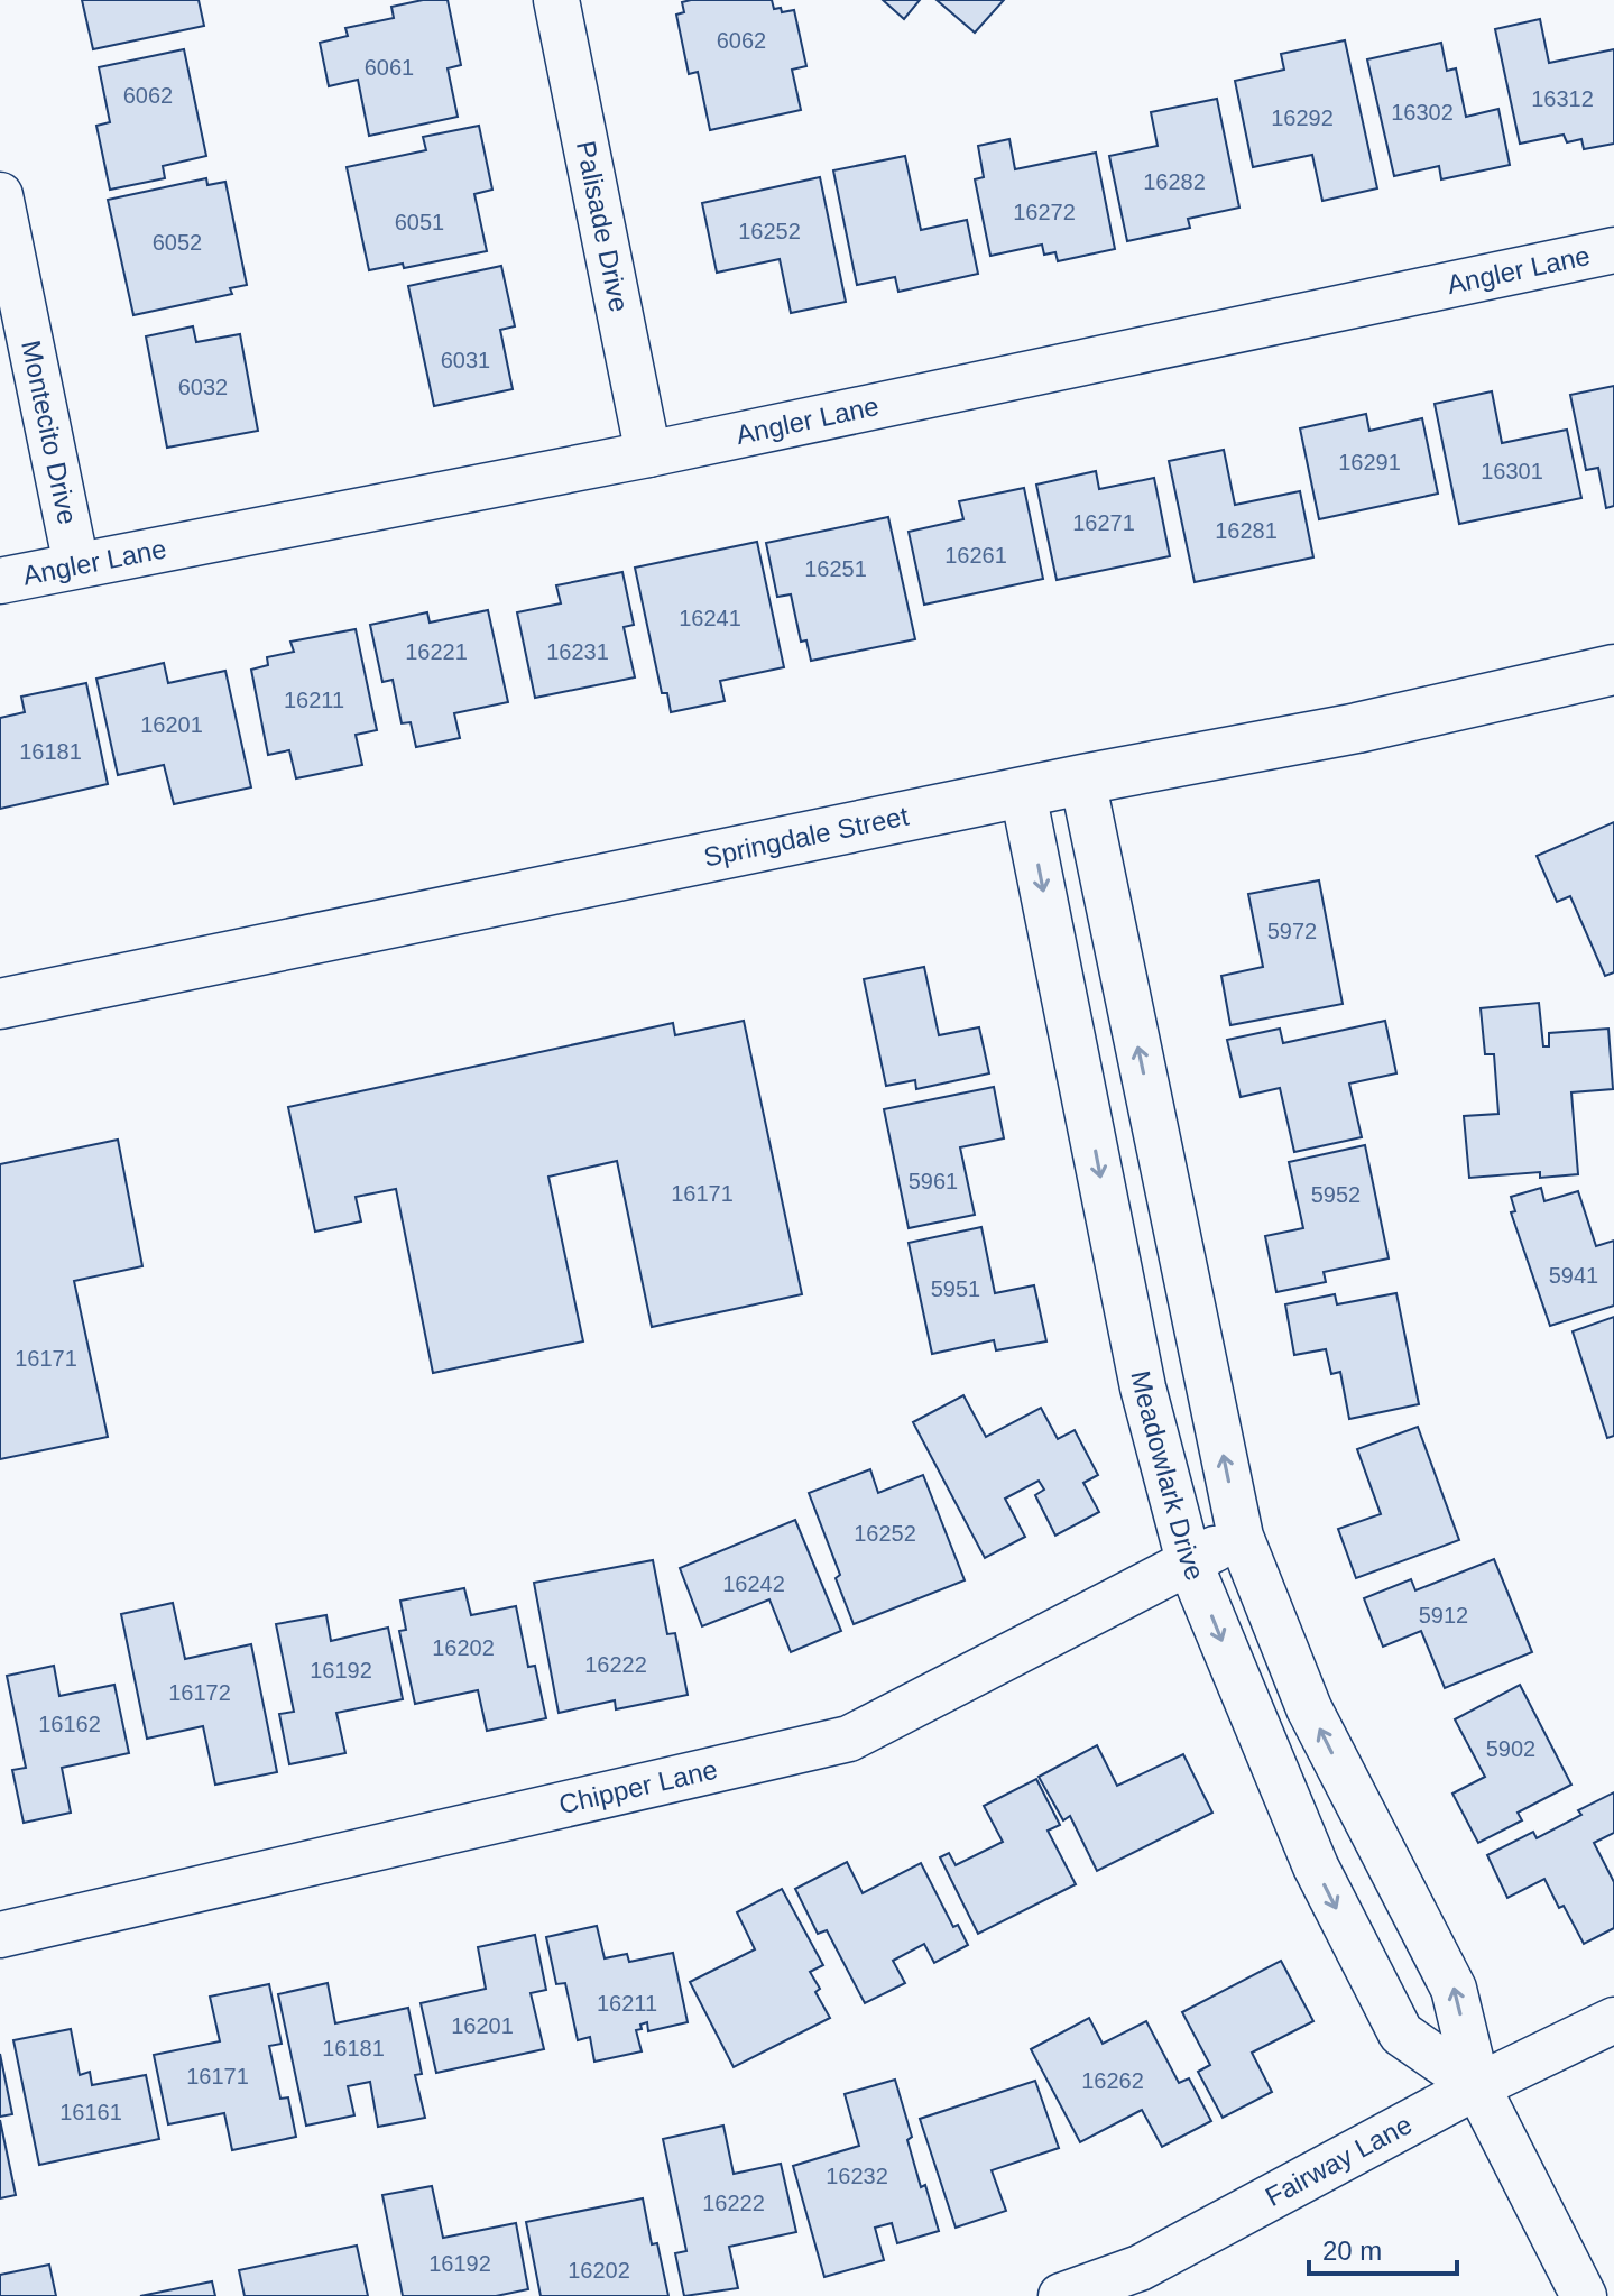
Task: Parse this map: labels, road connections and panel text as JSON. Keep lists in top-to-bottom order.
{
  "streets": {
    "main road": ["Springdale Street"],
    "street": [
      "Palisade Drive",
      "Angler Lane",
      "Montecito Drive",
      "Meadowlark Drive",
      "Chipper Lane",
      "Fairway Lane"
    ]
  },
  "crossings": [
    ["Palisade Drive", "Angler Lane"],
    ["Angler Lane", "Montecito Drive"],
    ["Springdale Street", "Meadowlark Drive"],
    ["Meadowlark Drive", "Chipper Lane"],
    ["Meadowlark Drive", "Fairway Lane"]
  ],
  "house_numbers": [
    "6062",
    "6061",
    "6062",
    "16312",
    "16302",
    "16292",
    "16282",
    "16272",
    "6051",
    "16252",
    "6052",
    "6031",
    "6032",
    "16291",
    "16301",
    "16271",
    "16281",
    "16261",
    "16251",
    "16241",
    "16221",
    "16231",
    "16211",
    "16201",
    "16181",
    "5972",
    "5961",
    "16171",
    "5952",
    "5941",
    "5951",
    "16171",
    "16252",
    "16242",
    "5912",
    "16202",
    "16222",
    "16192",
    "16172",
    "16162",
    "5902",
    "16211",
    "16201",
    "16181",
    "16171",
    "16262",
    "16161",
    "16232",
    "16222",
    "16192",
    "16202"
  ],
  "scale_bar": "20 m"
}
